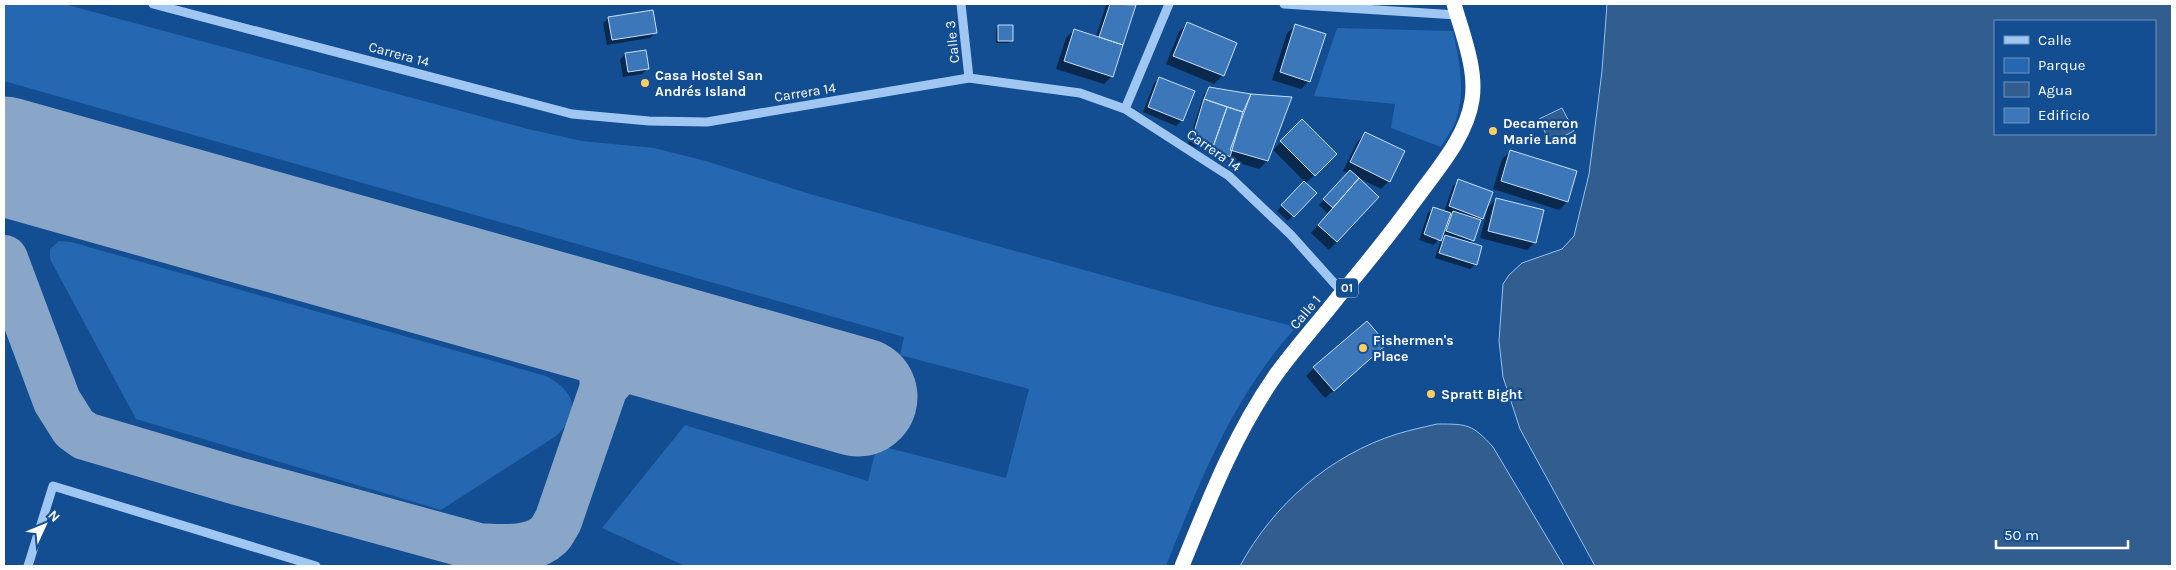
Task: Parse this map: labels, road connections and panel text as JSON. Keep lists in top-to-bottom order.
{
  "streets": {
    "highway": ["01", "Calle 1"],
    "street": ["Calle 3", "Carrera 14"]
  },
  "crossings": [
    ["Calle 3", "Carrera 14"],
    ["Carrera 14", "Calle 1"]
  ],
  "places": [
    "Casa Hostel San Andrés Island",
    "Decameron Marie Land",
    "Fishermen's Place",
    "Spratt Bight"
  ],
  "legend": [
    "Calle",
    "Parque",
    "Agua",
    "Edificio"
  ],
  "scale_bar": "50 m",
  "north": "top right"
}
